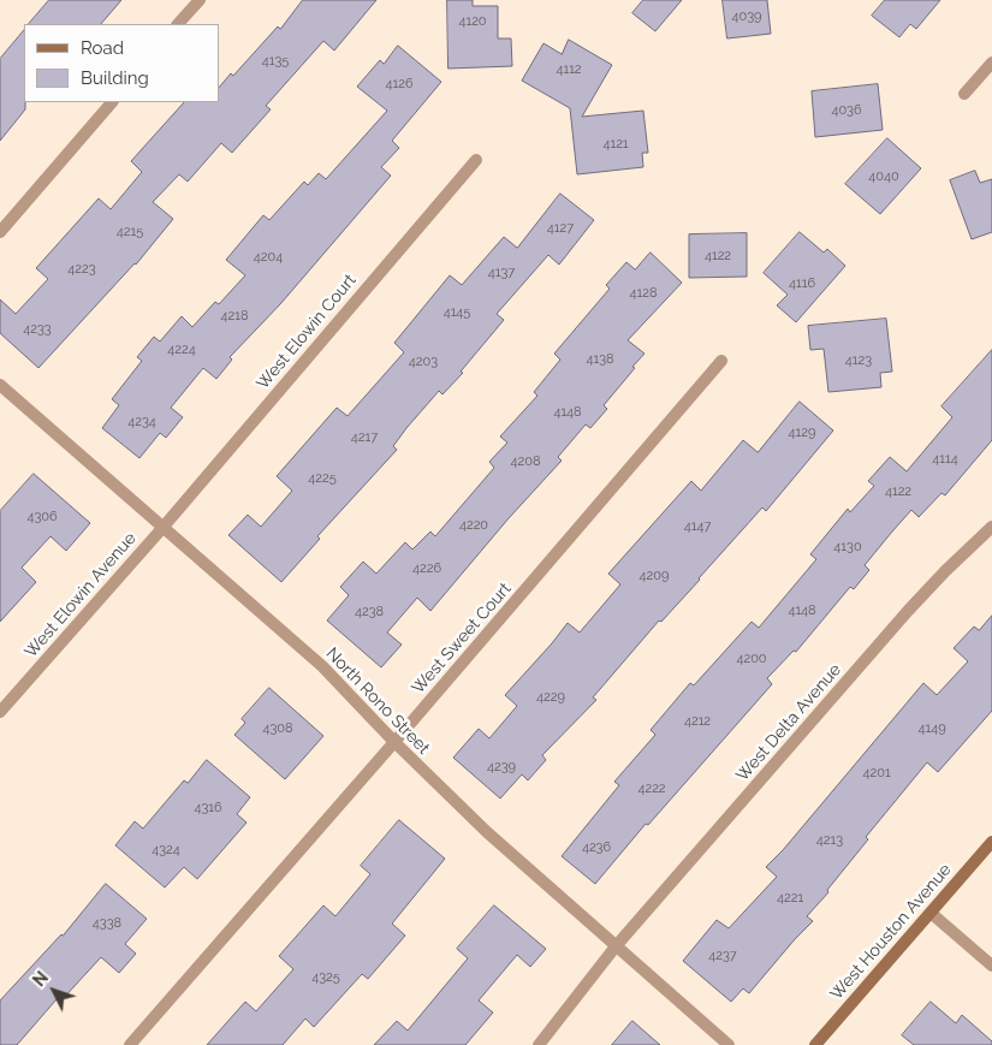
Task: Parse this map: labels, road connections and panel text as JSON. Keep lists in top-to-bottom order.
{
  "streets": {
    "street": [
      "West Elowin Court",
      "West Elowin Avenue",
      "West Sweet Court",
      "North Rono Street",
      "West Delta Avenue",
      "West Houston Avenue"
    ]
  },
  "crossings": [
    ["West Elowin Court", "West Elowin Avenue"],
    ["West Elowin Court", "North Rono Street"],
    ["West Elowin Avenue", "North Rono Street"],
    ["West Sweet Court", "North Rono Street"],
    ["North Rono Street", "West Delta Avenue"]
  ],
  "house_numbers": [
    "4039",
    "4120",
    "4135",
    "4112",
    "4126",
    "4036",
    "4121",
    "4040",
    "4127",
    "4215",
    "4122",
    "4204",
    "4223",
    "4137",
    "4116",
    "4128",
    "4145",
    "4218",
    "4233",
    "4224",
    "4138",
    "4123",
    "4203",
    "4148",
    "4234",
    "4129",
    "4217",
    "4114",
    "4208",
    "4225",
    "4122",
    "4306",
    "4220",
    "4147",
    "4130",
    "4226",
    "4209",
    "4148",
    "4238",
    "4200",
    "4229",
    "4212",
    "4308",
    "4149",
    "4239",
    "4201",
    "4222",
    "4316",
    "4213",
    "4236",
    "4324",
    "4221",
    "4338",
    "4237",
    "4325"
  ],
  "legend": ["Road", "Building"],
  "north": "top left"
}
